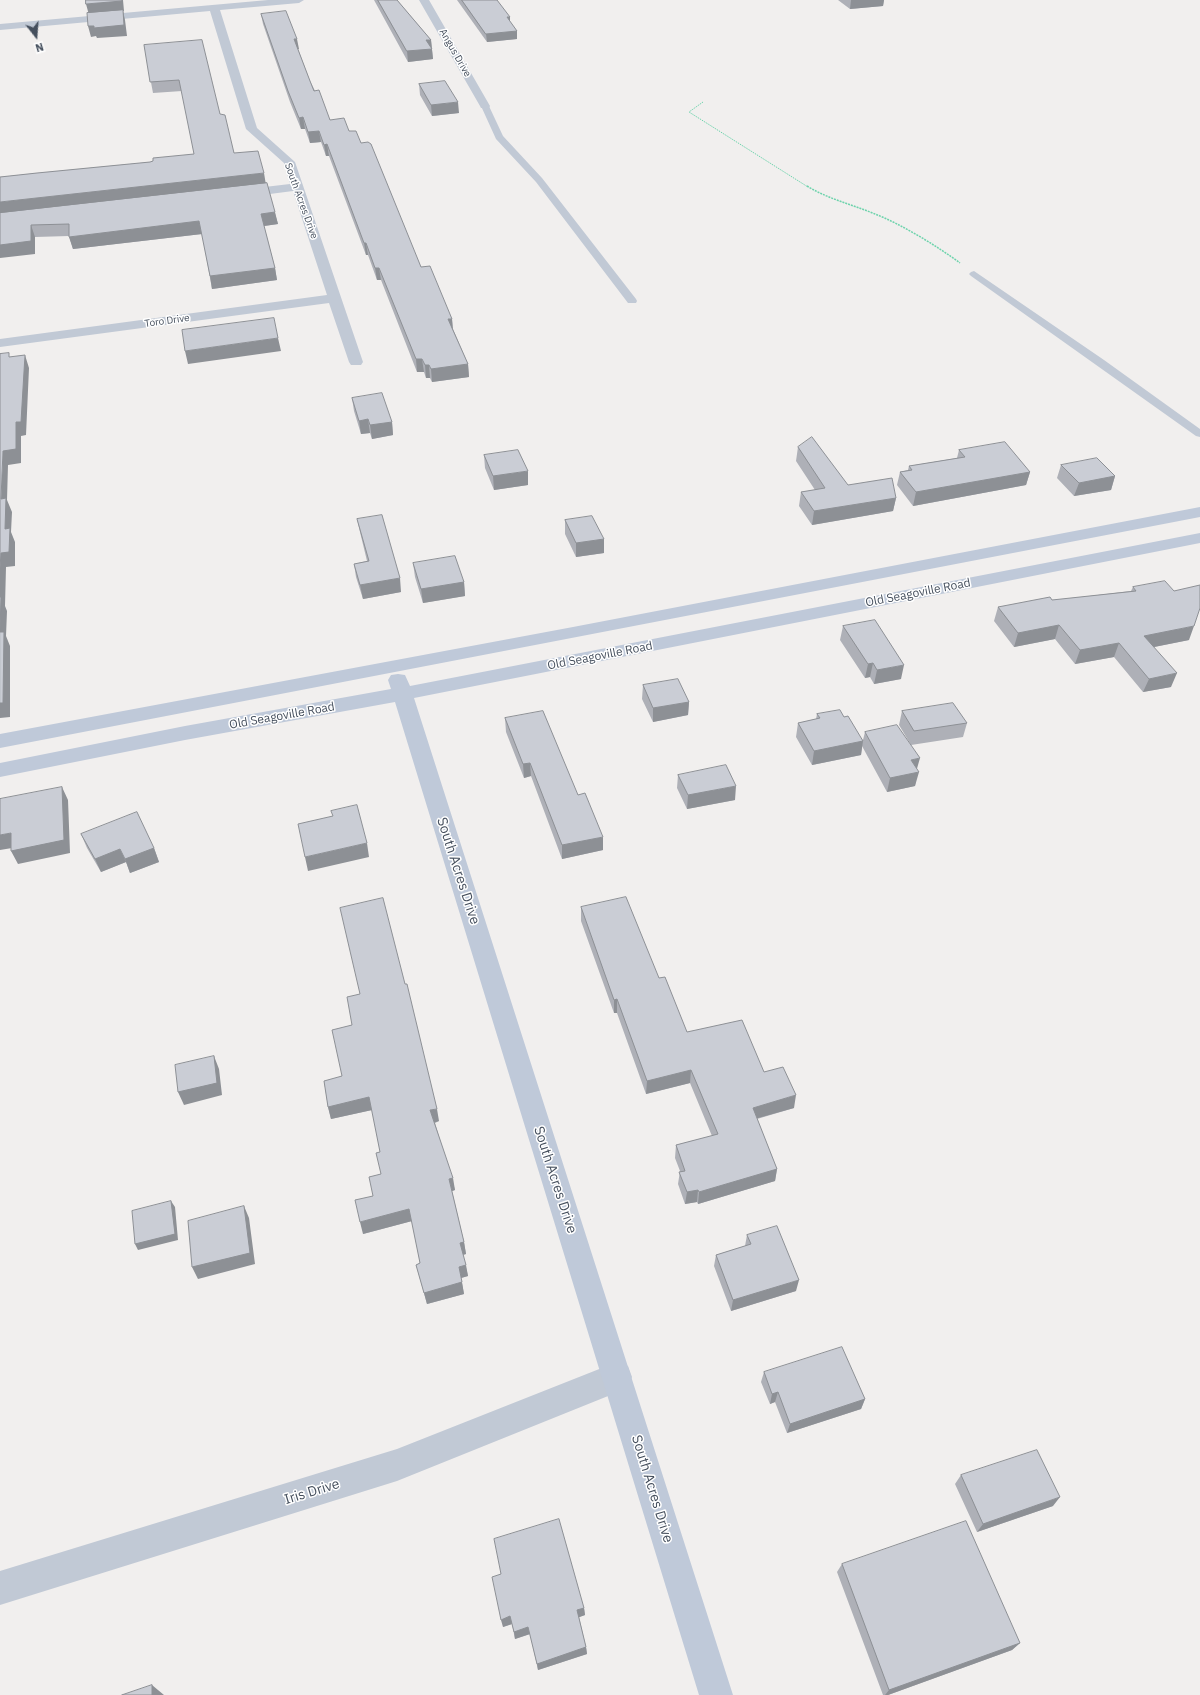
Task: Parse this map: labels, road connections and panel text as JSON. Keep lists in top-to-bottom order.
{
  "streets": {
    "main road": ["South Acres Drive", "Old Seagoville Road"],
    "street": ["Angus Drive", "Toro Drive", "Iris Drive"]
  },
  "crossings": [
    ["South Acres Drive", "Toro Drive"],
    ["South Acres Drive", "Old Seagoville Road"],
    ["South Acres Drive", "Iris Drive"]
  ],
  "north": "bottom"
}
